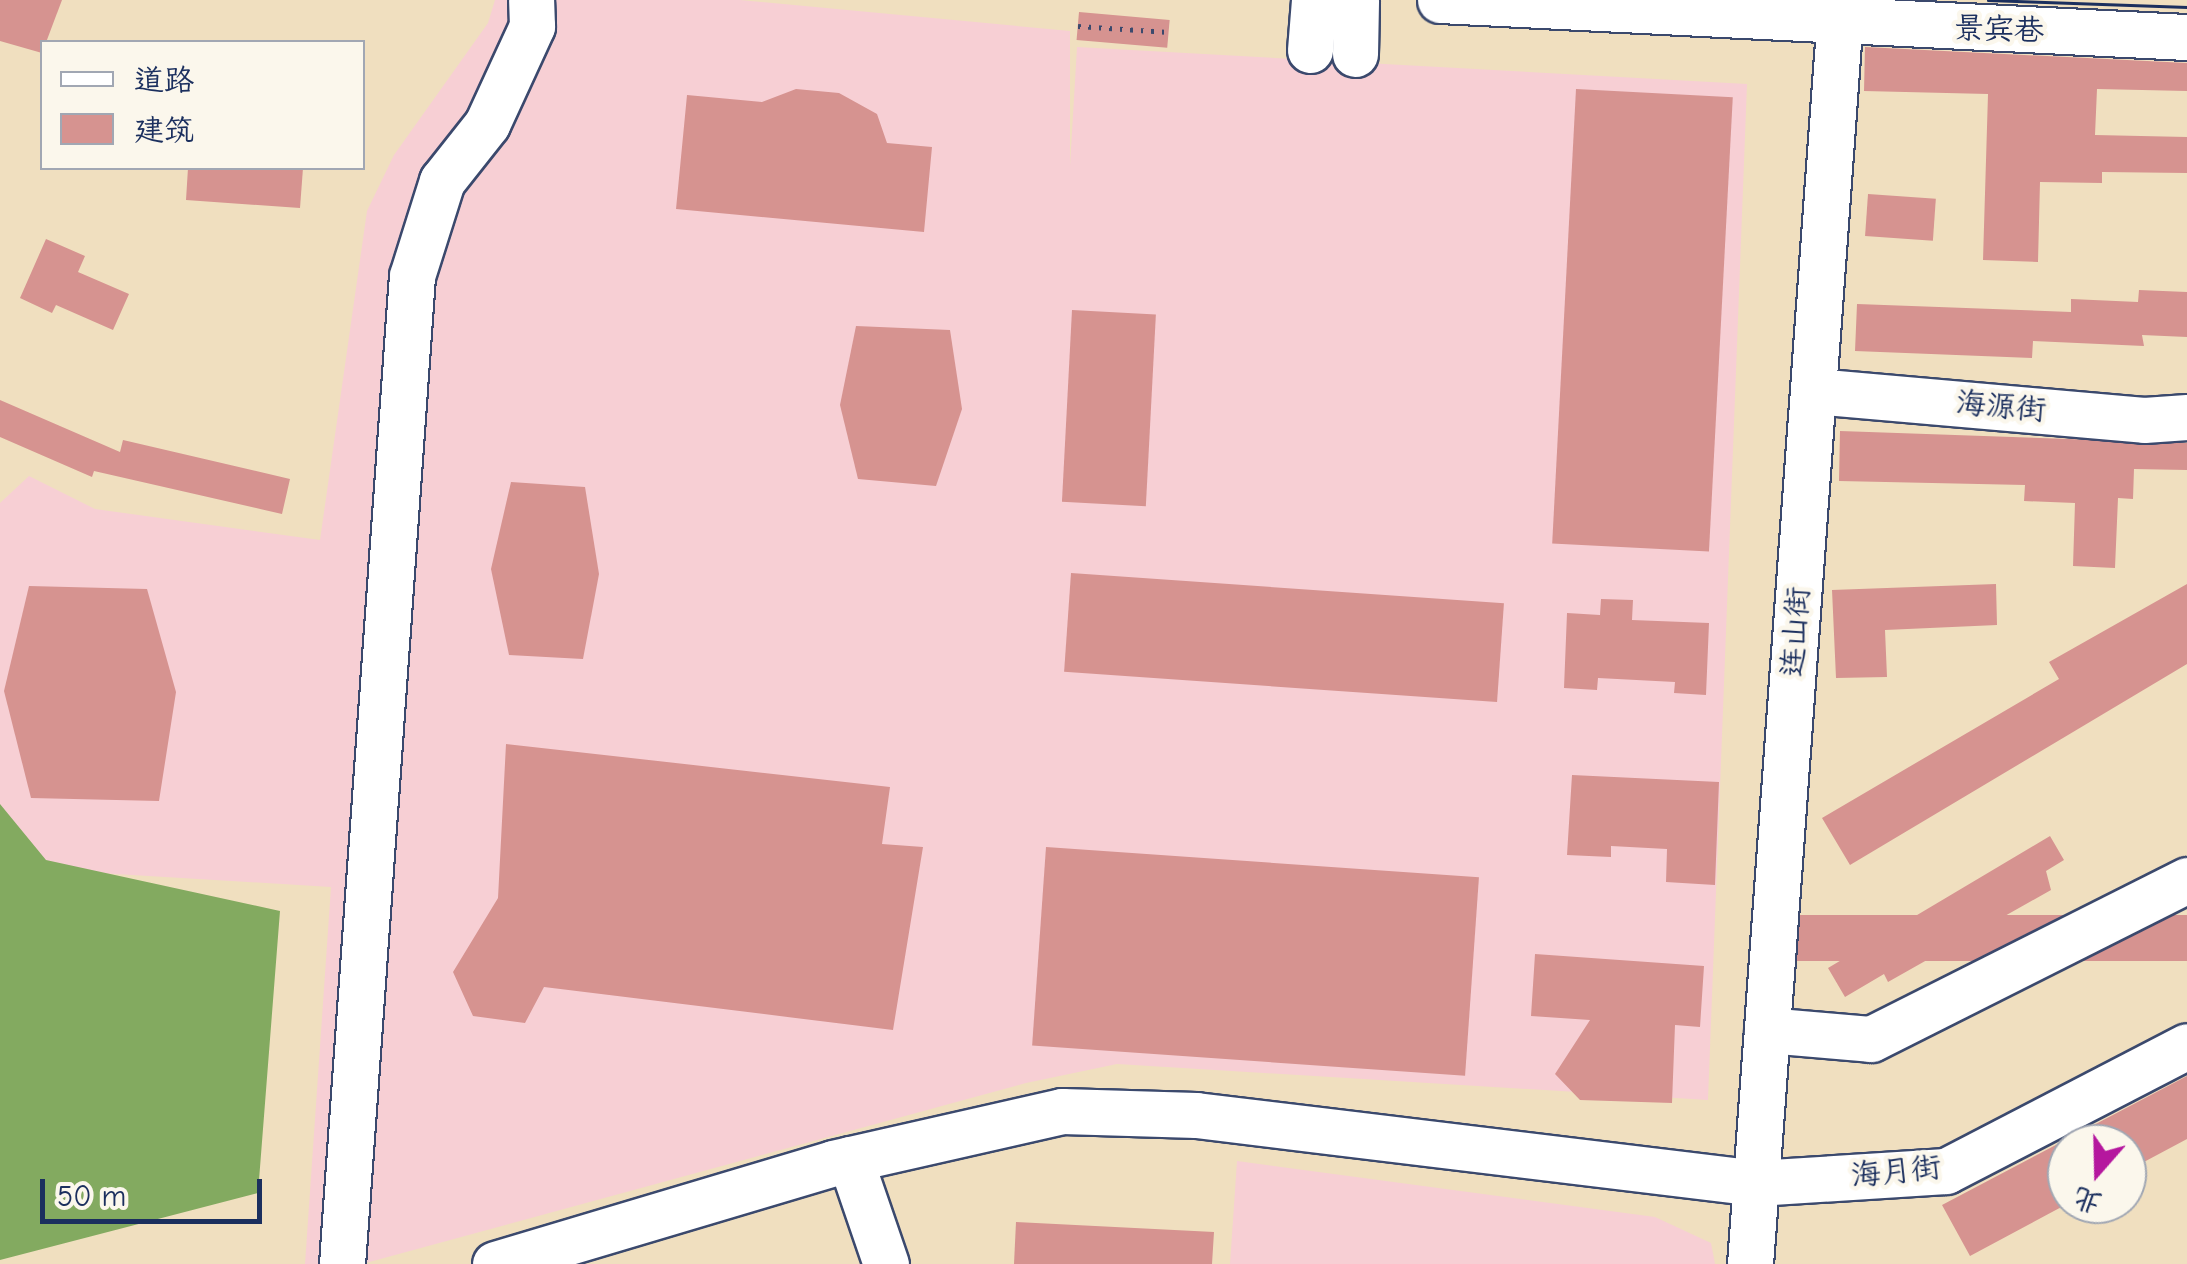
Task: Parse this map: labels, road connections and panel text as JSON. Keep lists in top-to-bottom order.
{
  "streets": {
    "street": [
      "景宾巷",
      "海源街",
      "连山街",
      "海月街"
    ]
  },
  "crossings": [
    ["景宾巷", "连山街"],
    ["海源街", "连山街"],
    ["连山街", "海月街"]
  ],
  "legend": ["道路", "建筑"],
  "scale_bar": "50 m",
  "north": "bottom"
}
